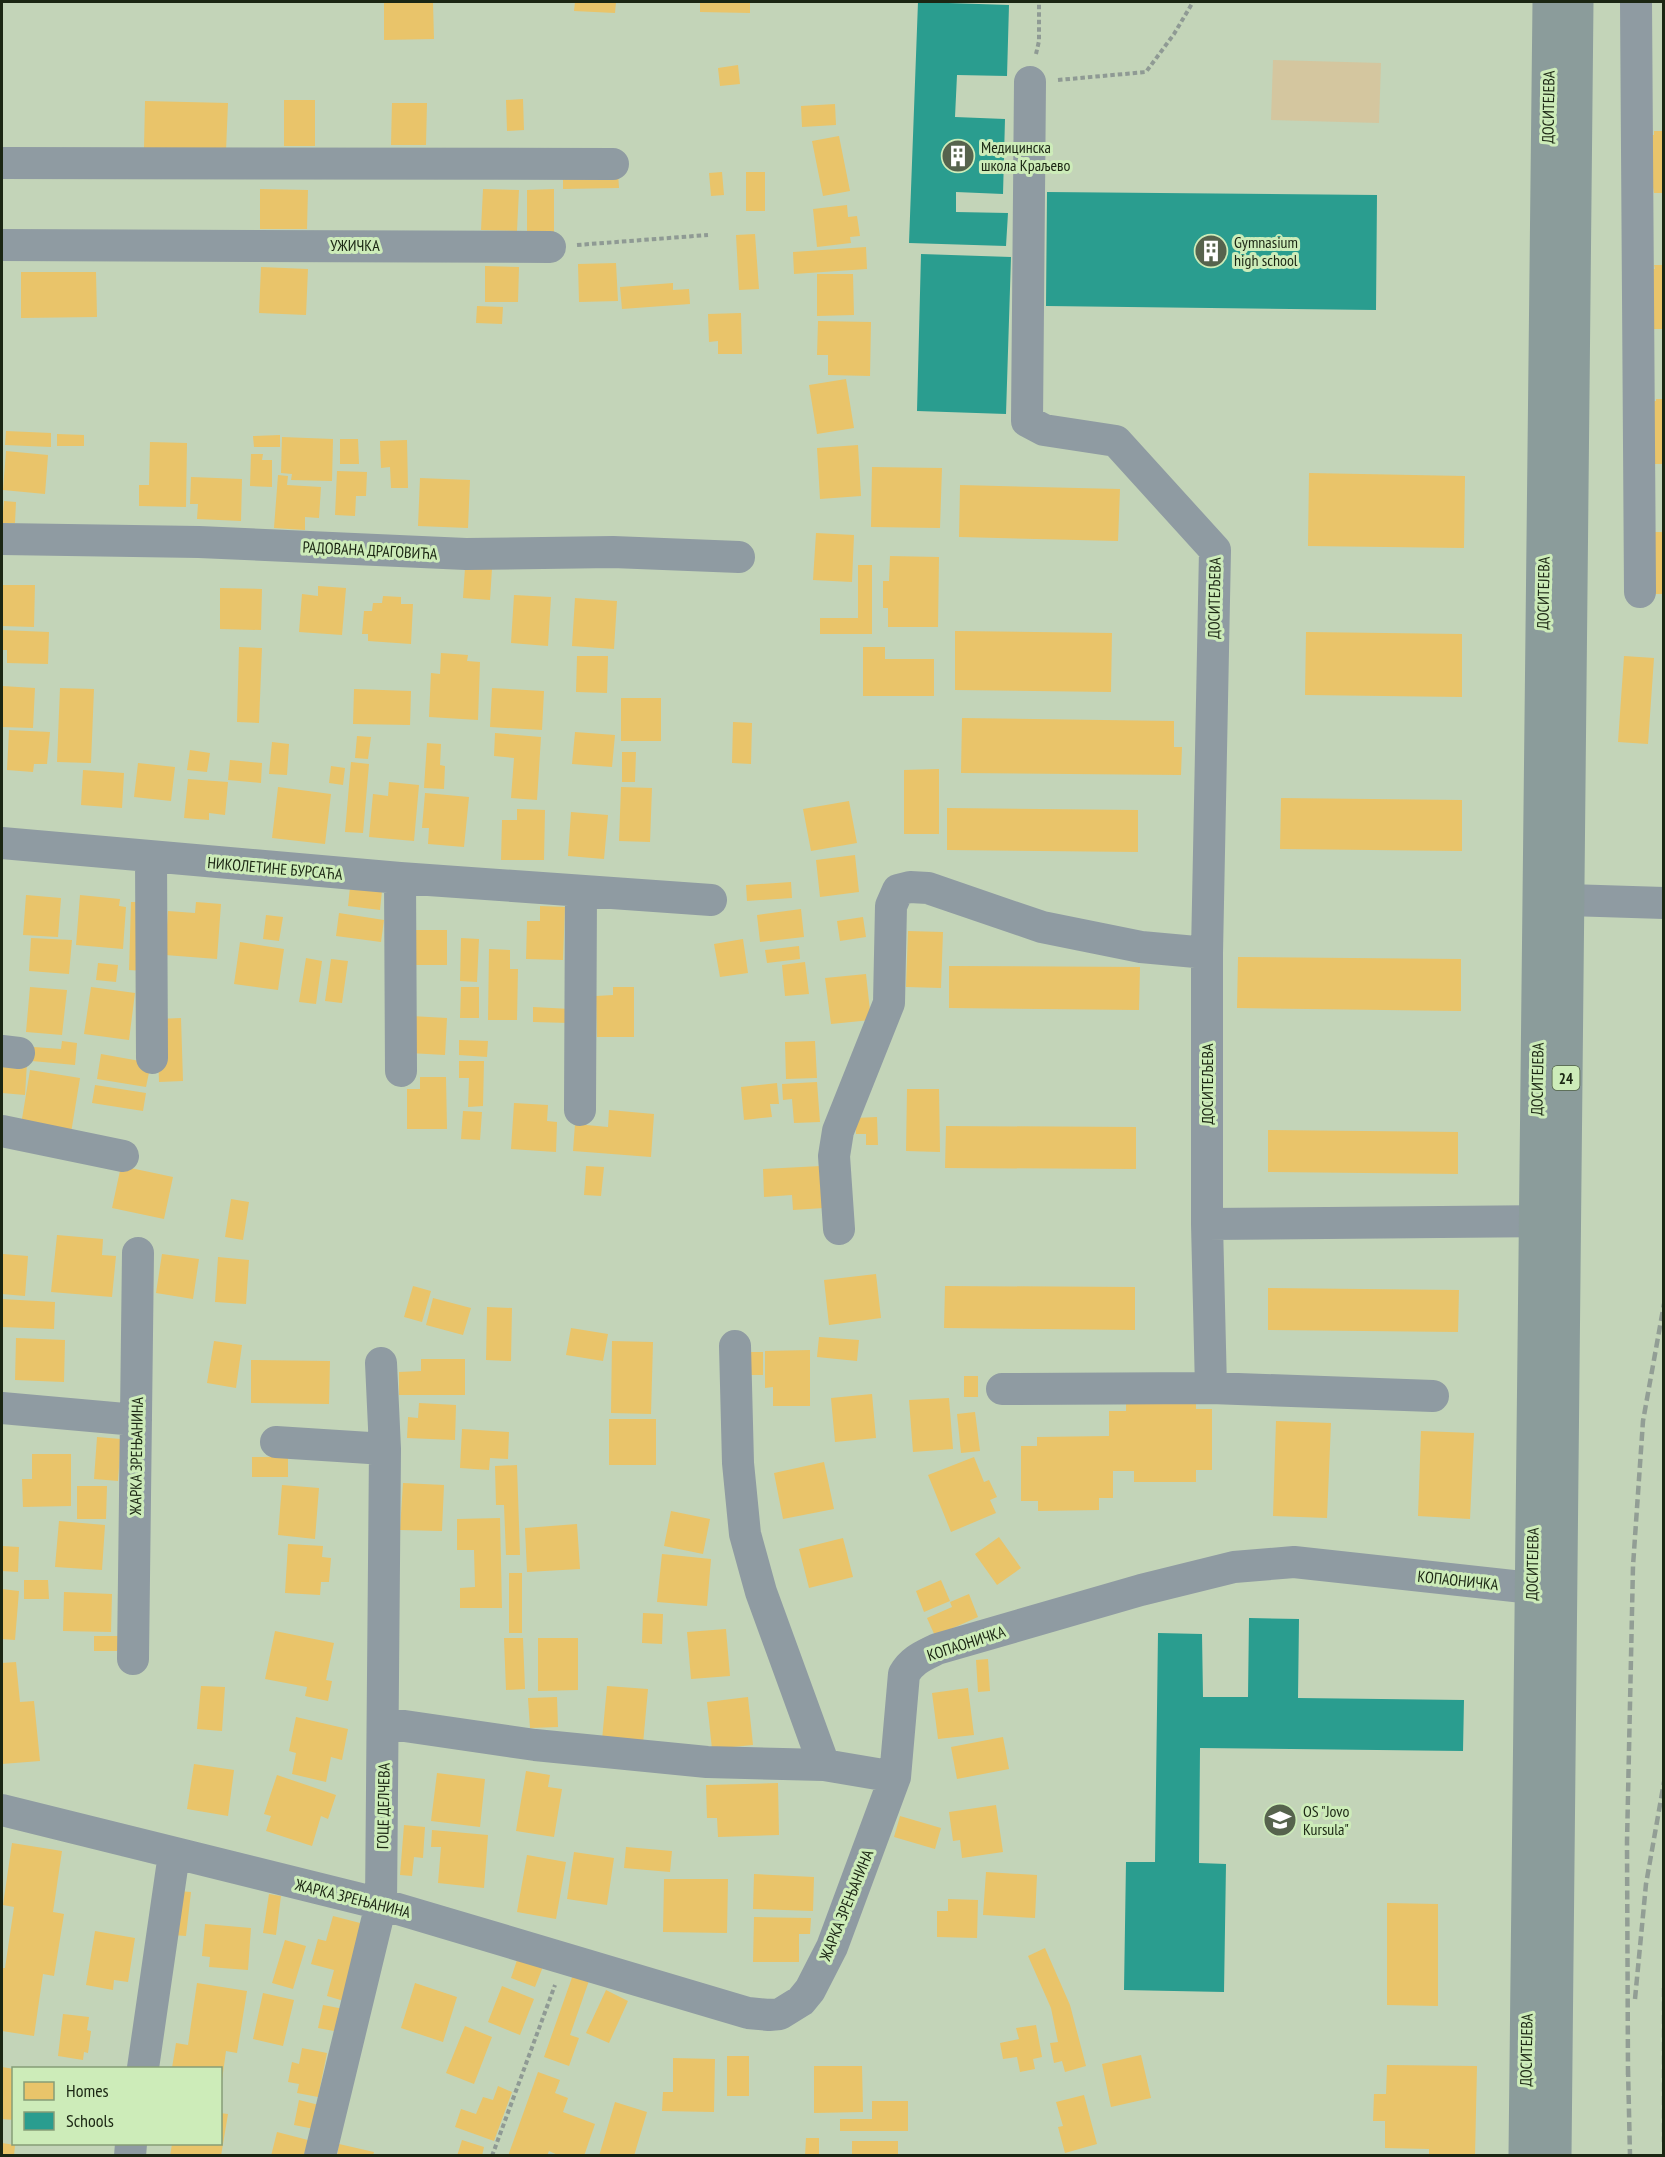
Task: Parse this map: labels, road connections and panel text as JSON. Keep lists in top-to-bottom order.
{
  "streets": {
    "main road": ["ДОСИТЕЈЕВА", "24"],
    "street": [
      "УЖИЧКА",
      "РАДОВАНА ДРАГОВИЋА",
      "ДОСИТЕЉЕВА",
      "НИКОЛЕТИНЕ БУРСАЋА",
      "ЖАРКА ЗРЕЊАНИНА",
      "КОПАОНИЧКА",
      "ГОЦЕ ДЕЛЧЕВА"
    ]
  },
  "crossings": [
    ["ДОСИТЕЈЕВА", "КОПАОНИЧКА"],
    ["ЖАРКА ЗРЕЊАНИНА", "КОПАОНИЧКА"],
    ["ЖАРКА ЗРЕЊАНИНА", "ГОЦЕ ДЕЛЧЕВА"]
  ],
  "places": {
    "building": ["Медицинска школа Краљево", "Gymnasium high school"],
    "school or university": ["OS \"Jovo Kursula\""]
  },
  "legend": ["Homes", "Schools"]
}
